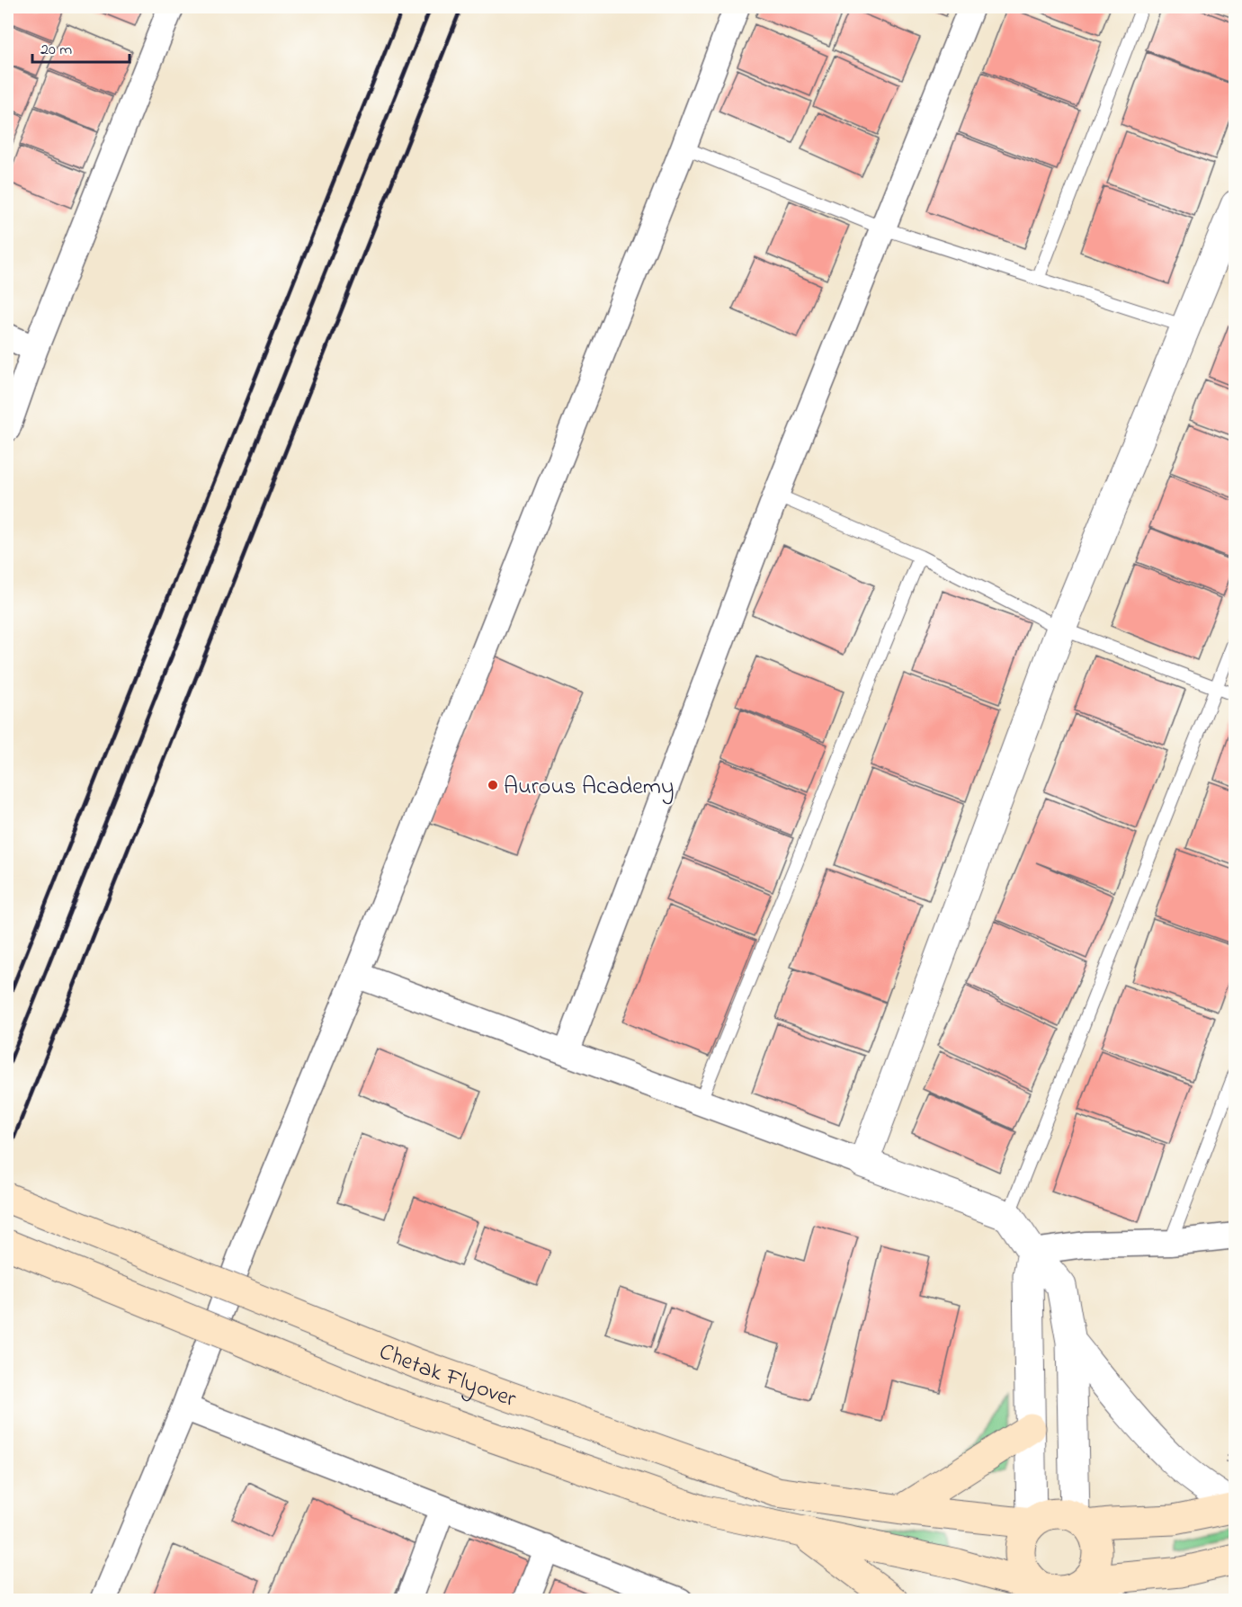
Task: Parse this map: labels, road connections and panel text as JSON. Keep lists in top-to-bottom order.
{
  "streets": {
    "main road": ["Chetak Flyover"]
  },
  "places": ["Aurous Academy"],
  "scale_bar": "20 m"
}
